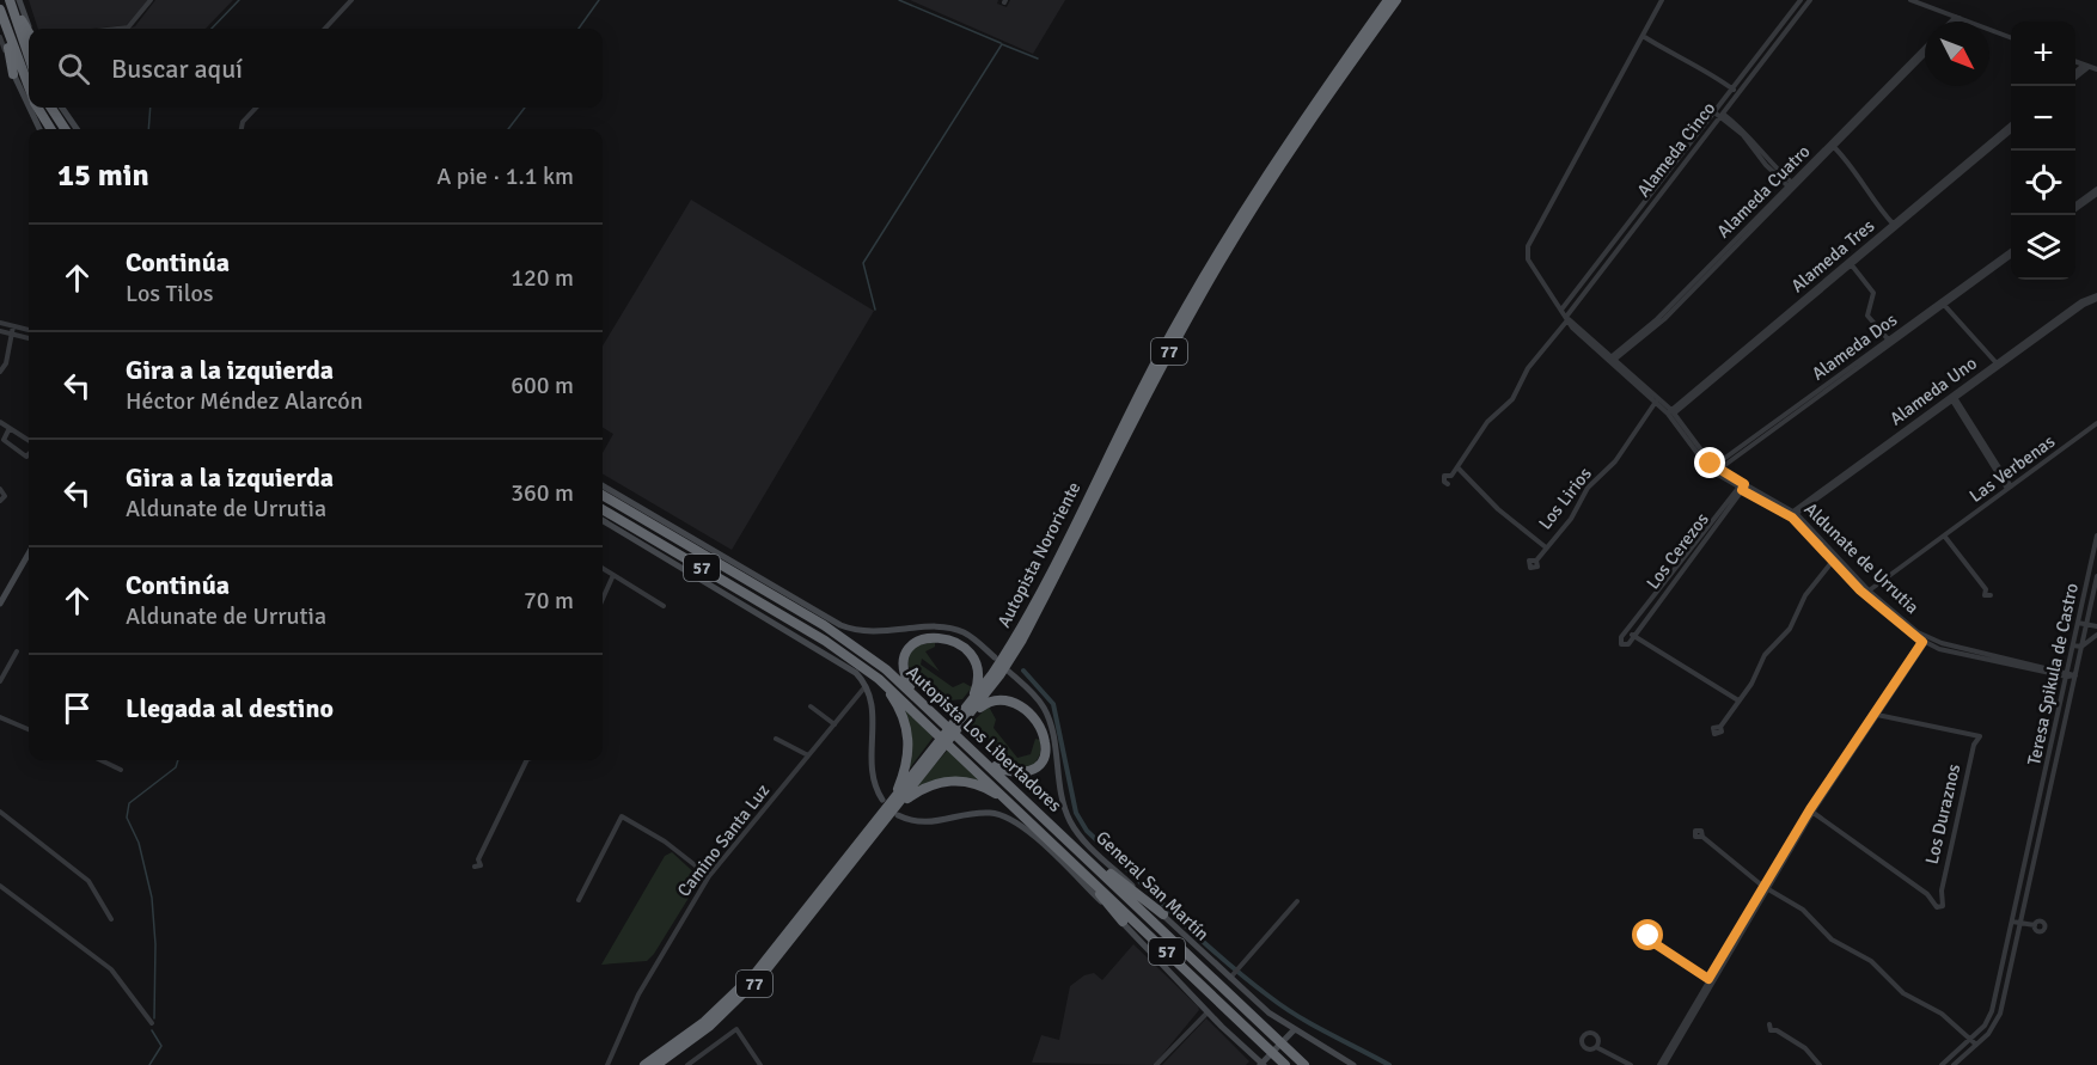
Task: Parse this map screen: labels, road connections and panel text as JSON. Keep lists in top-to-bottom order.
{
  "streets": {
    "highway": [
      "77",
      "Autopista Nororiente",
      "57",
      "Autopista Los Libertadores"
    ],
    "street": [
      "Alameda Cinco",
      "Alameda Cuatro",
      "Alameda Tres",
      "Alameda Dos",
      "Alameda Uno",
      "Las Verbenas",
      "Los Lirios",
      "Los Cerezos",
      "Aldunate de Urrutia",
      "Teresa Spikula de Castro",
      "Los Duraznos",
      "Camino Santa Luz",
      "General San Martín"
    ]
  },
  "crossings": [
    ["Alameda Cinco", "Aldunate de Urrutia"],
    ["Alameda Cuatro", "Aldunate de Urrutia"],
    ["Alameda Tres", "Aldunate de Urrutia"],
    ["Alameda Dos", "Aldunate de Urrutia"],
    ["Alameda Uno", "Aldunate de Urrutia"],
    ["Las Verbenas", "Aldunate de Urrutia"],
    ["Los Lirios", "Aldunate de Urrutia"],
    ["Los Cerezos", "Aldunate de Urrutia"],
    ["Aldunate de Urrutia", "Teresa Spikula de Castro"]
  ],
  "north": "bottom right",
  "page": {
    "map_buttons": ["+", "−"],
    "search": "Buscar aquí",
    "heading": ["15 min", "A pie · 1.1 km"],
    "list": [
      ["Continúa", "Los Tilos", "120 m"],
      ["Gira a la izquierda", "Héctor Méndez Alarcón", "600 m"],
      ["Gira a la izquierda", "Aldunate de Urrutia", "360 m"],
      ["Continúa", "Aldunate de Urrutia", "70 m"],
      "Llegada al destino"
    ]
  }
}
